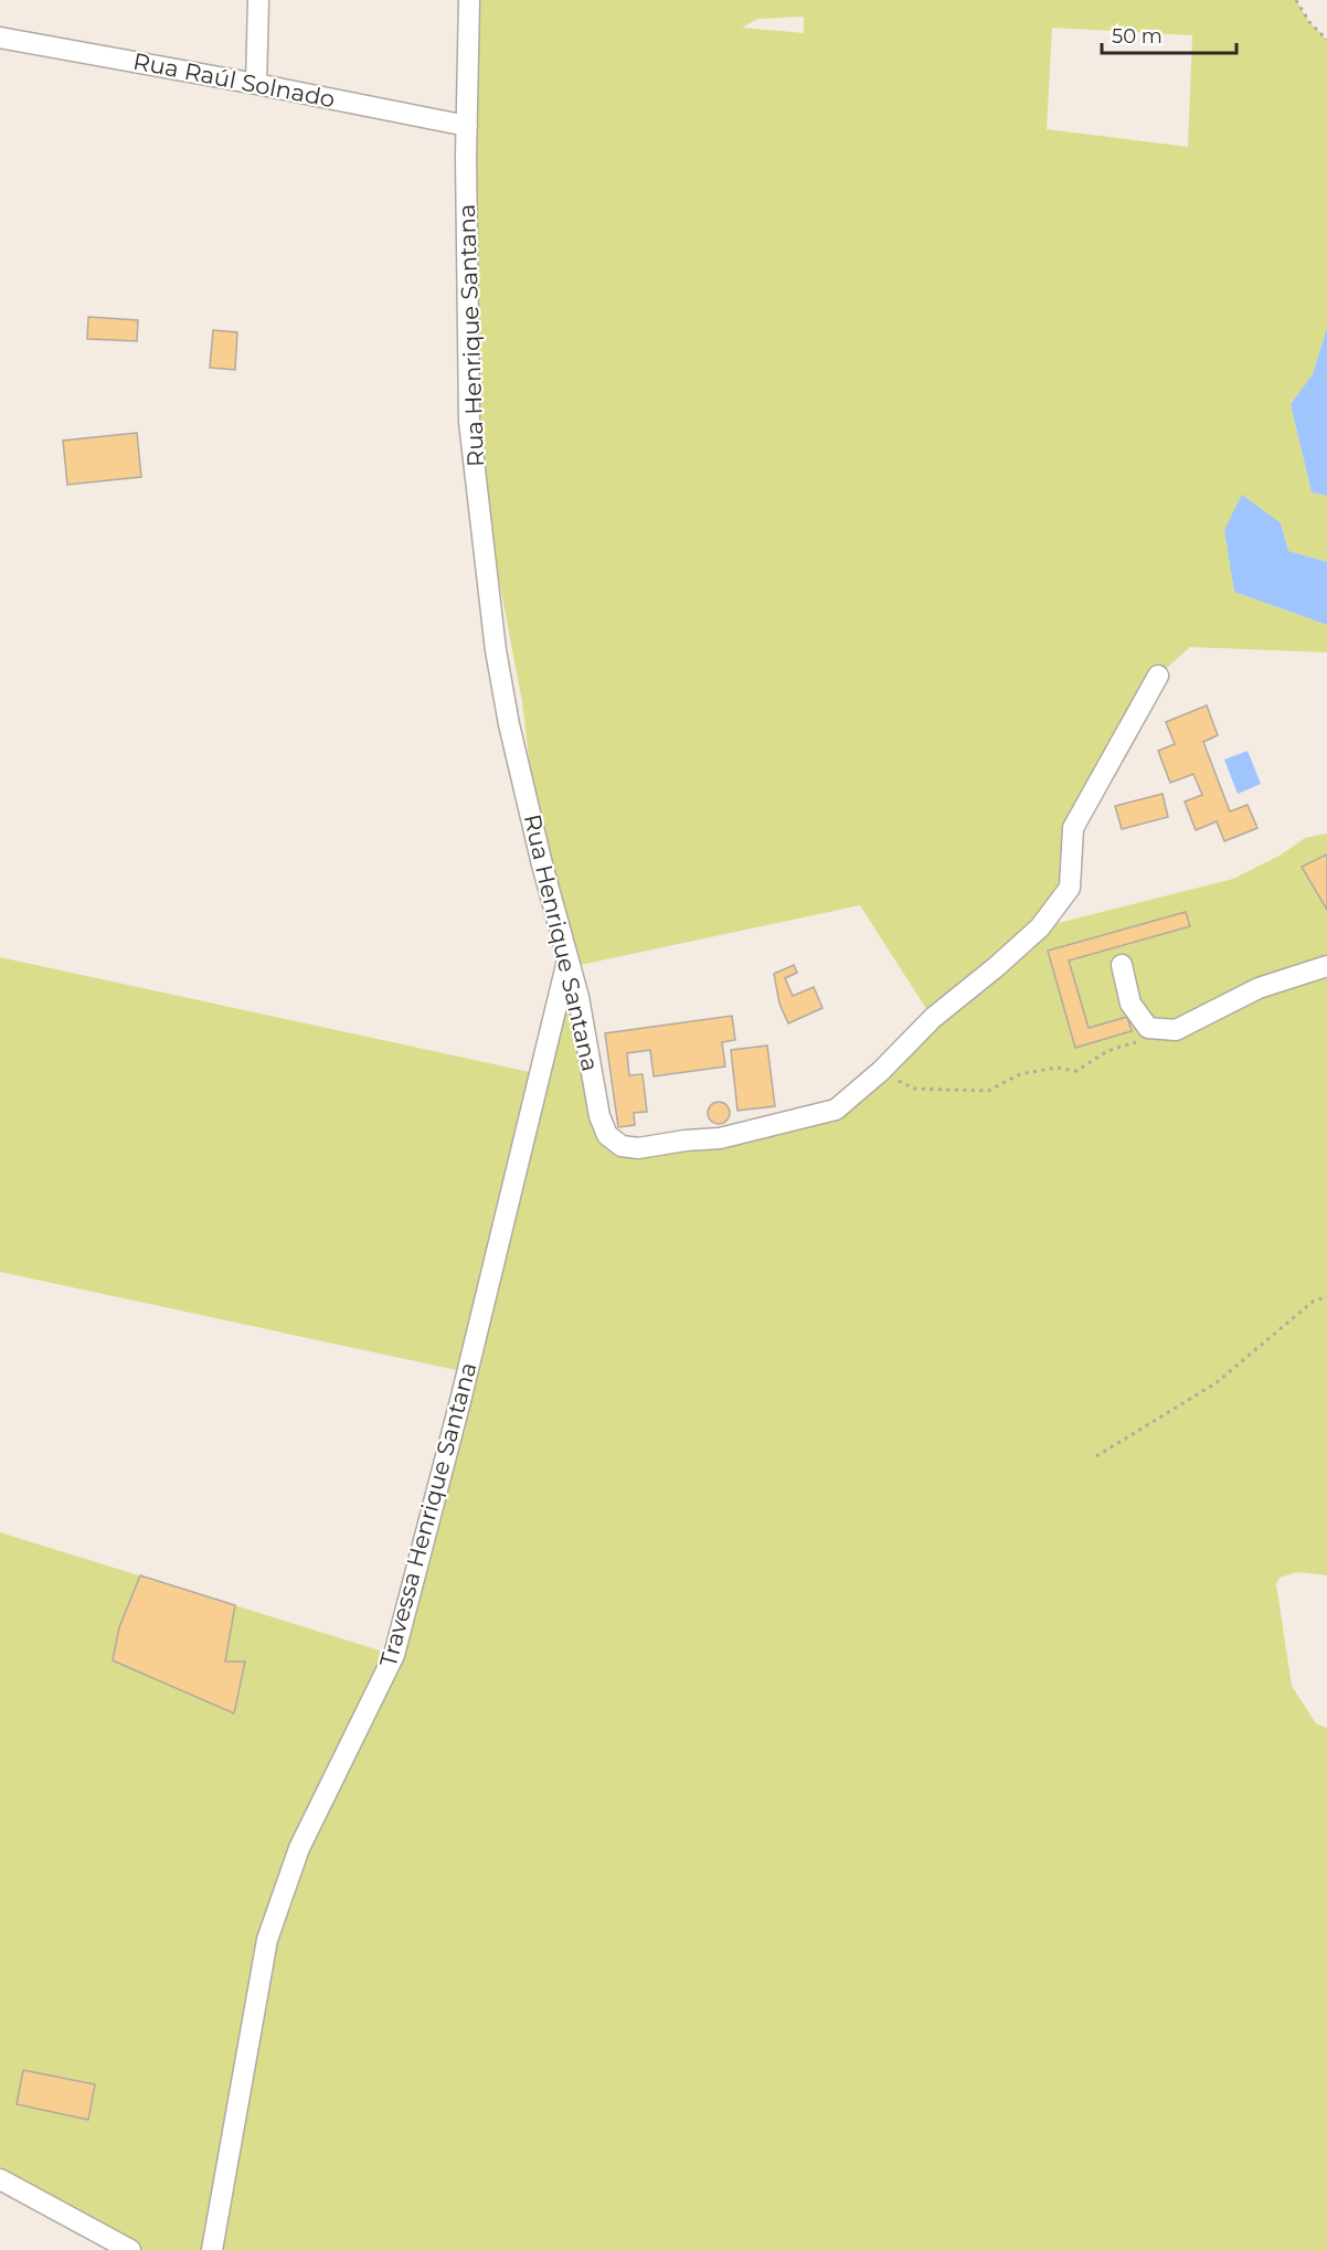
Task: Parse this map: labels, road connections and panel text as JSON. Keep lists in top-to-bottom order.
{
  "streets": {
    "street": ["Rua Raúl Solnado", "Rua Henrique Santana", "Travessa Henrique Santana"]
  },
  "crossings": [
    ["Rua Raúl Solnado", "Rua Henrique Santana"],
    ["Rua Henrique Santana", "Travessa Henrique Santana"]
  ],
  "scale_bar": "50 m"
}
